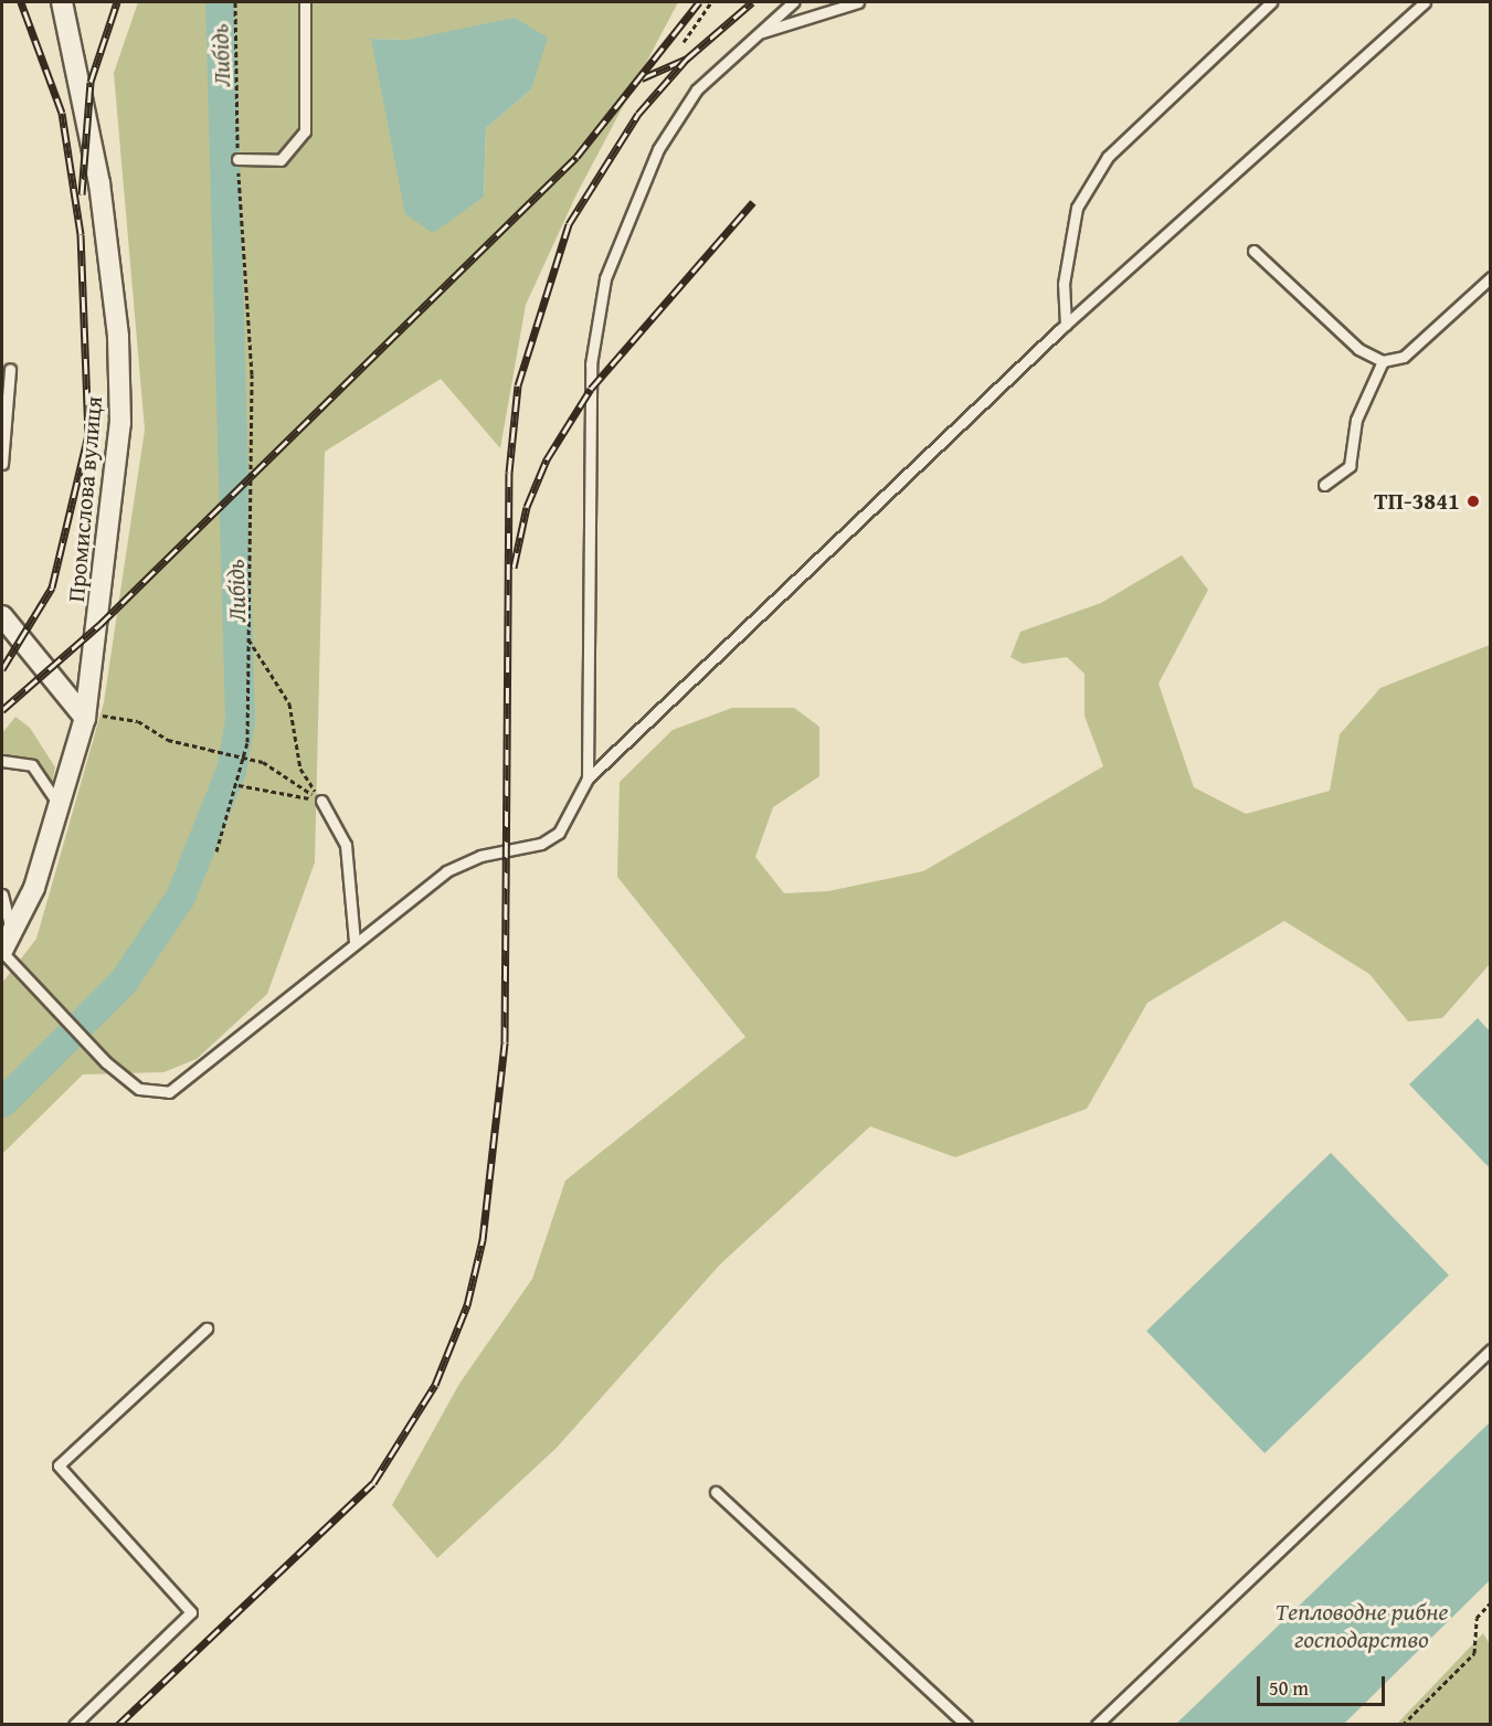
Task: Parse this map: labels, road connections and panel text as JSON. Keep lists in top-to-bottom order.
{
  "streets": {
    "street": ["Промислова вулиця"]
  },
  "water": ["Либідь", "Тепловодне рибне господарство"],
  "places": ["ТП-3841"],
  "scale_bar": "50 m"
}
